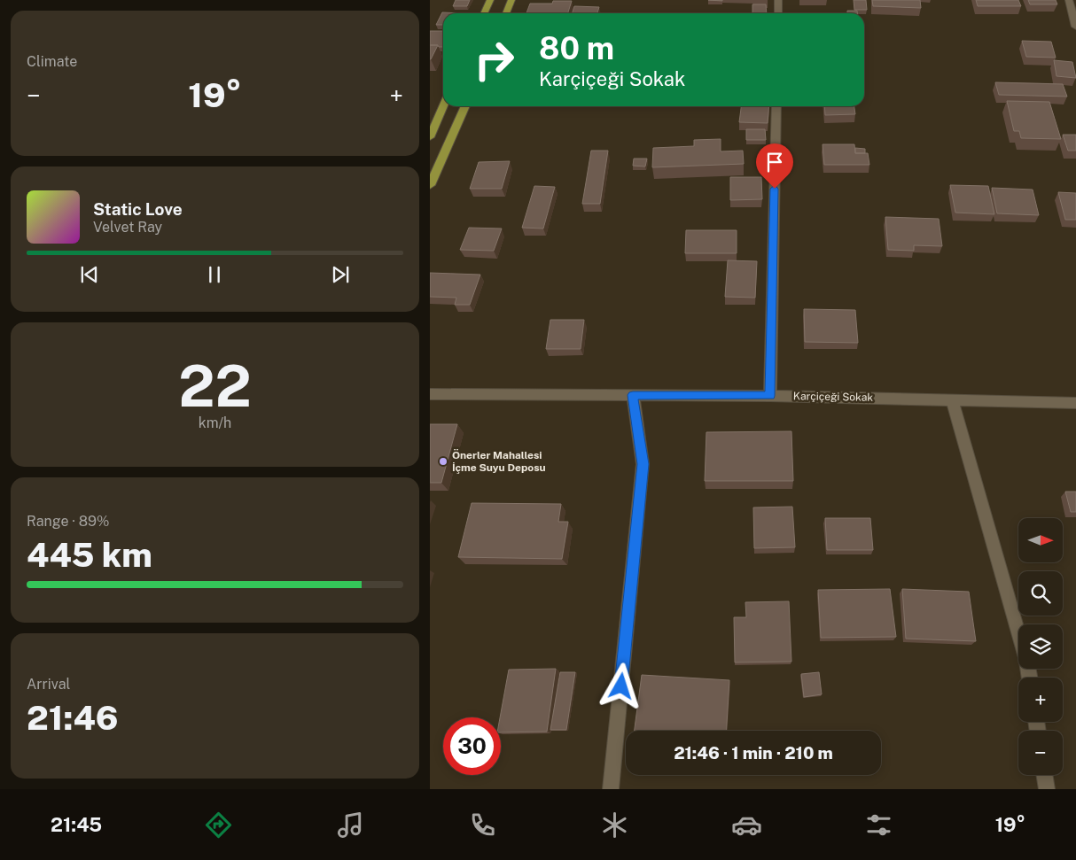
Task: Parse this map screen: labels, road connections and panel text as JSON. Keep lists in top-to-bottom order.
{
  "streets": {
    "street": ["Karçiçeği Sokak"]
  },
  "places": ["Önerler Mahallesi İçme Suyu Deposu"],
  "north": "right",
  "page": {
    "tile": [
      "Climate",
      ["22", "km/h"],
      ["Range · 89%", "445 km"],
      ["Arrival", "21:46"]
    ],
    "turn": ["80 m", "Karçiçeği Sokak"],
    "heat": ["−", "19°", "+"],
    "song": ["Static Love", "Velvet Ray"],
    "map_buttons": ["+", "−"],
    "limit": "30",
    "trip": "21:46 · 1 min · 210 m",
    "tabs": ["21:45", "19°"]
  }
}
